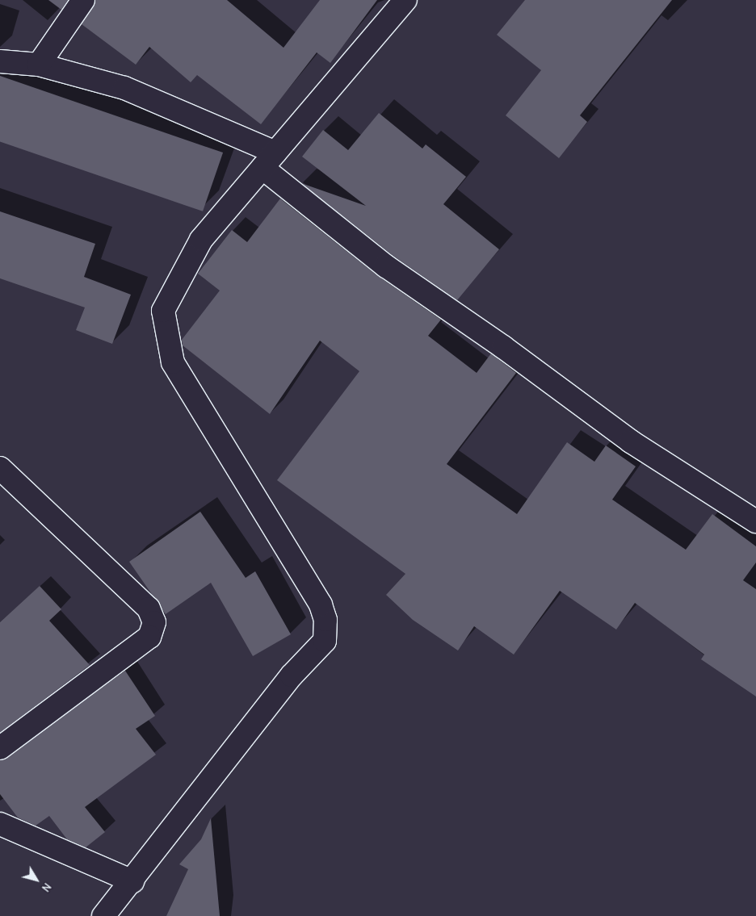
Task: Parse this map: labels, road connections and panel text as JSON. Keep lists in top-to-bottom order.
{
  "north": "bottom right"
}
